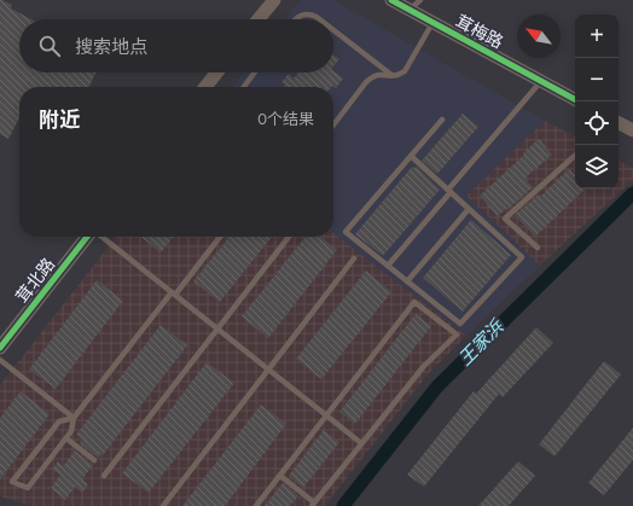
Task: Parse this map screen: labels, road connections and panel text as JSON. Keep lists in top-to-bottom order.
{
  "streets": {
    "street": ["茸梅路", "茸北路"]
  },
  "water": ["王家浜"],
  "north": "top left",
  "page": {
    "map_buttons": ["+", "−"],
    "search": "搜索地点",
    "heading": ["附近", "0个结果"]
  }
}
